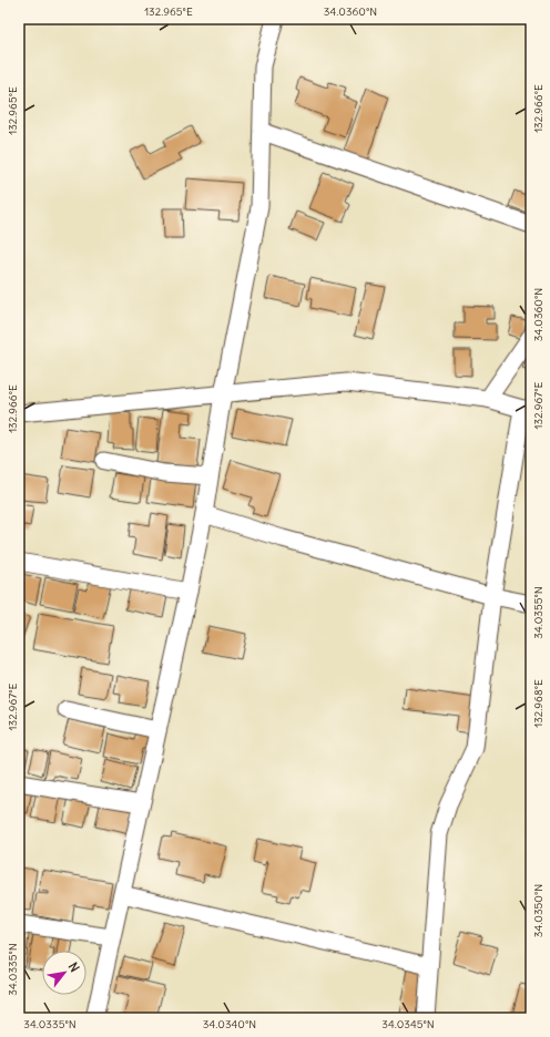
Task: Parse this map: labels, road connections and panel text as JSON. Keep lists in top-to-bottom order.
{
  "north": "top right",
  "coordinates": [
    "132.965°E",
    "34.0360°N",
    "132.966°E",
    "132.967°E",
    "34.0355°N",
    "132.968°E",
    "34.0350°N",
    "34.0335°N",
    "34.0340°N",
    "34.0345°N"
  ]
}
